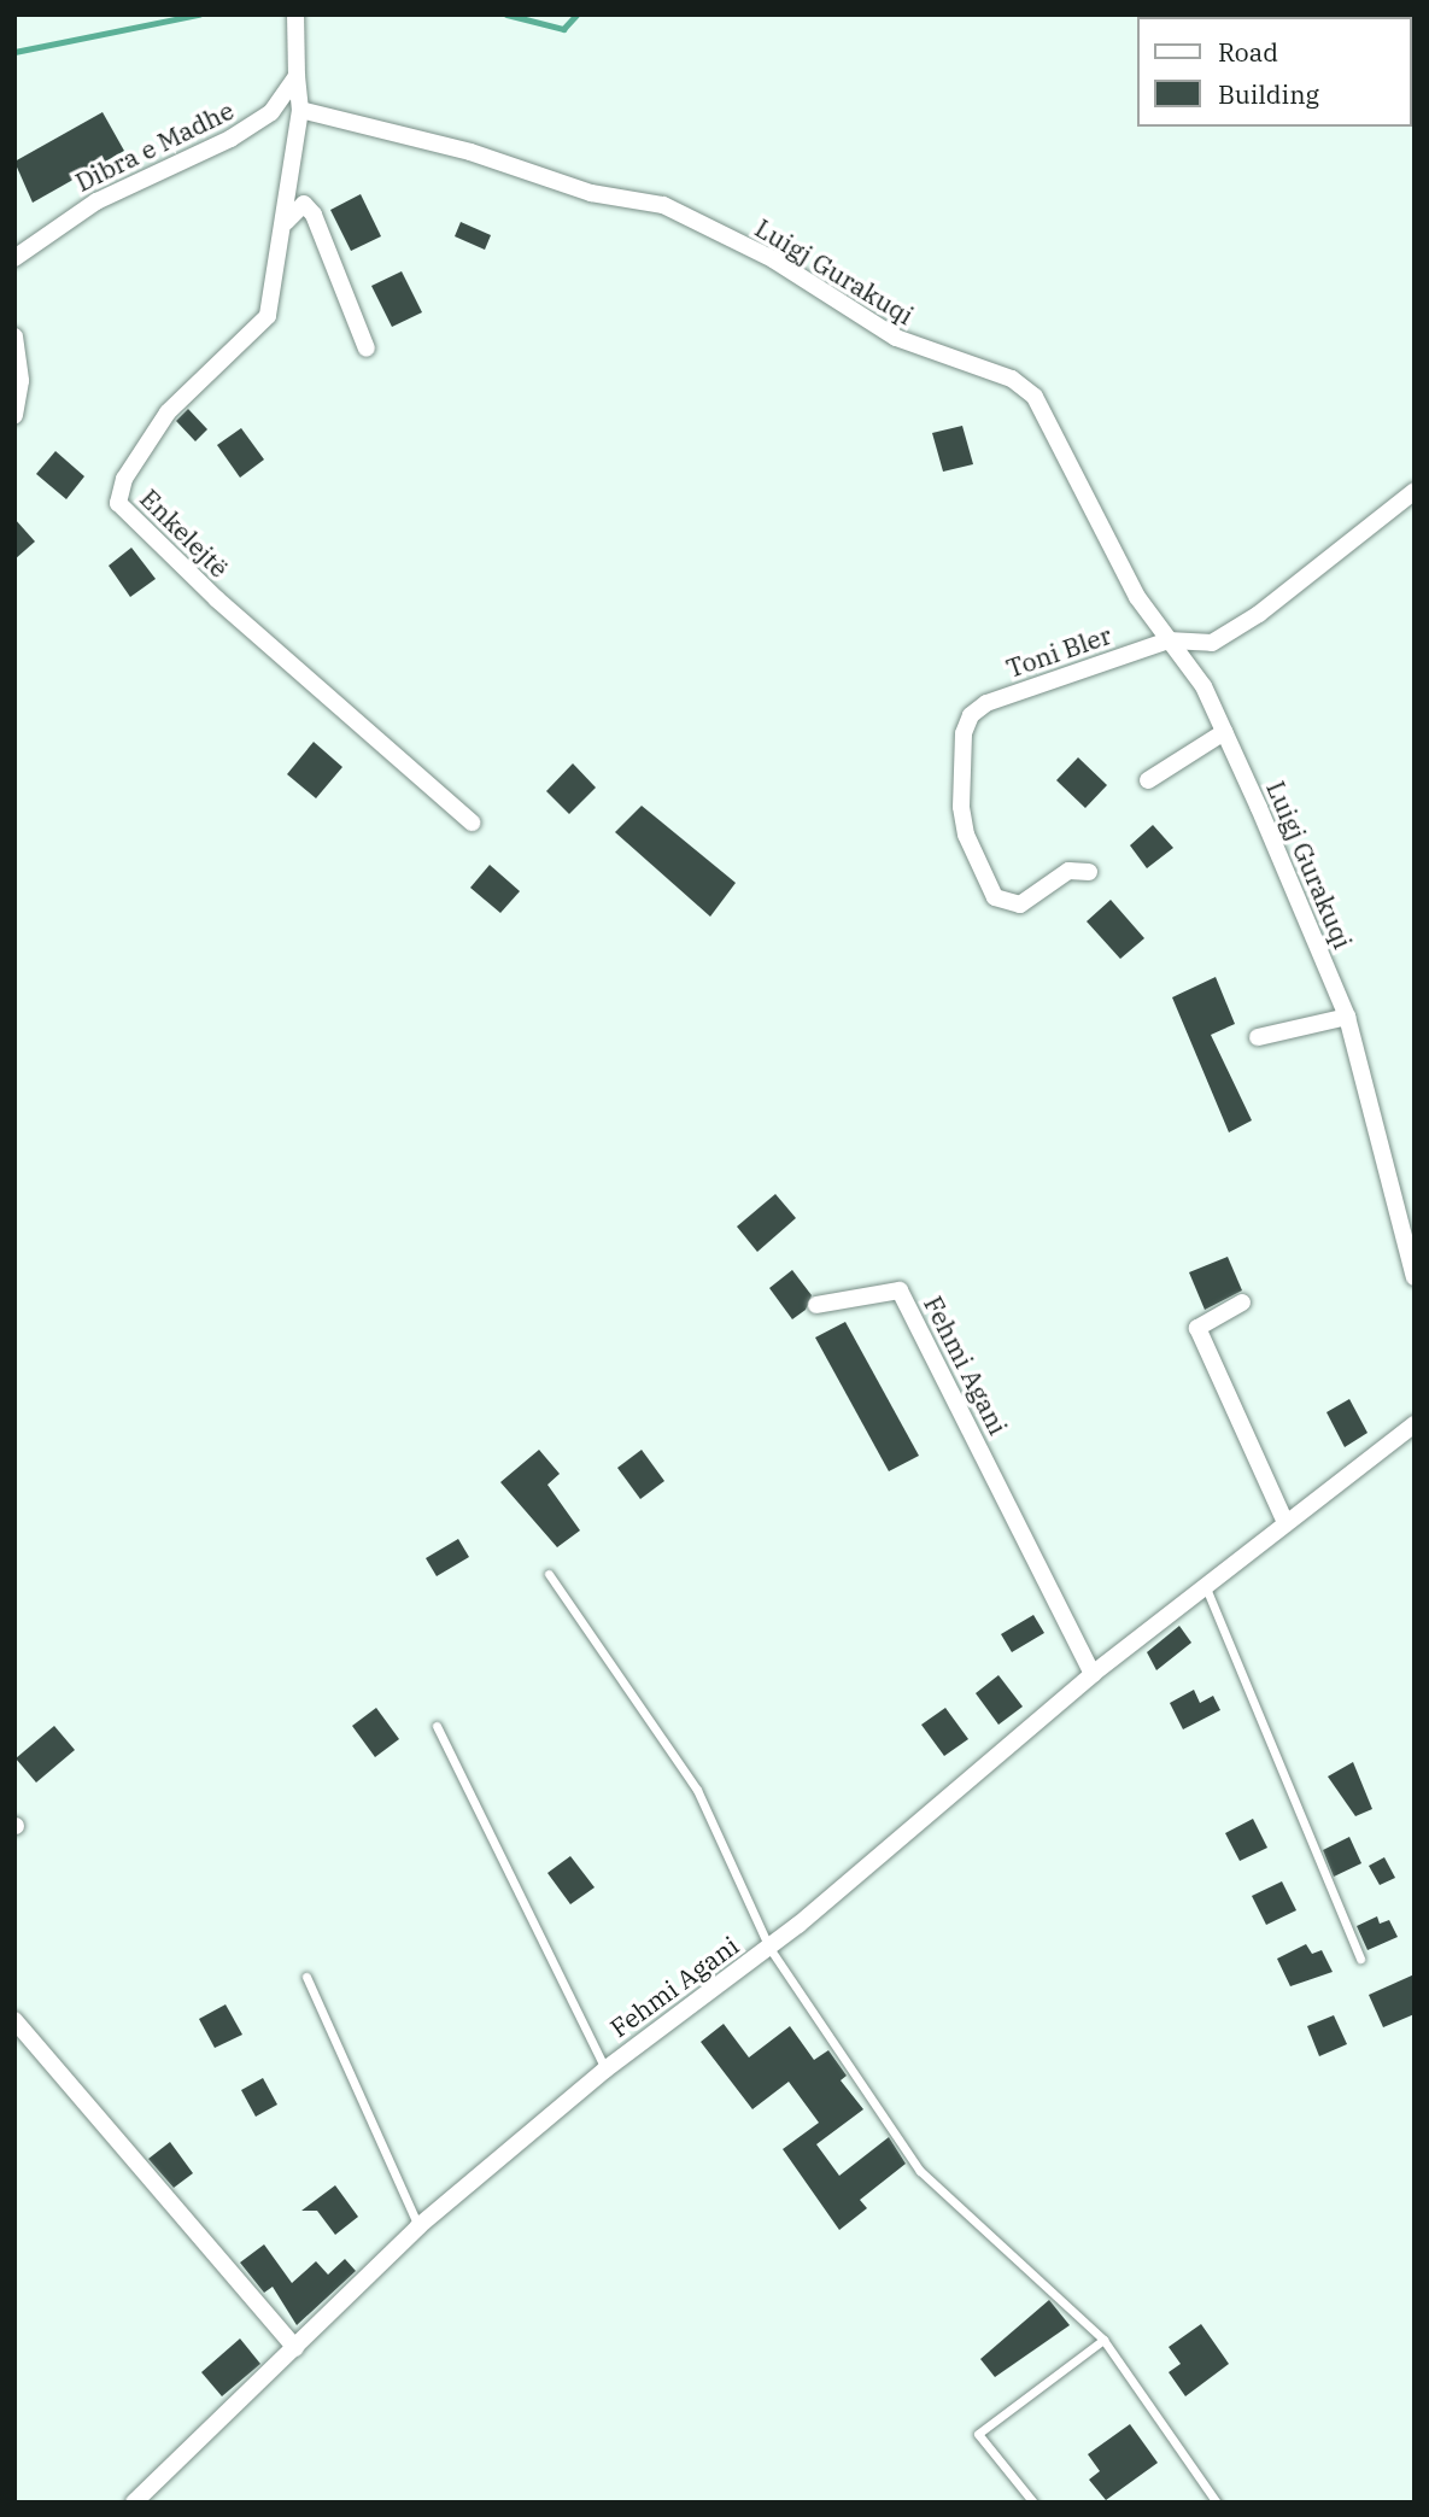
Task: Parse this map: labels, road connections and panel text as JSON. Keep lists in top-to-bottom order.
{
  "streets": {
    "street": [
      "Dibra e Madhe",
      "Luigj Gurakuqi",
      "Enkelejtë",
      "Toni Bler",
      "Fehmi Agani"
    ]
  },
  "crossings": [
    ["Dibra e Madhe", "Enkelejtë"],
    ["Luigj Gurakuqi", "Enkelejtë"],
    ["Luigj Gurakuqi", "Toni Bler"]
  ],
  "legend": ["Road", "Building"]
}
